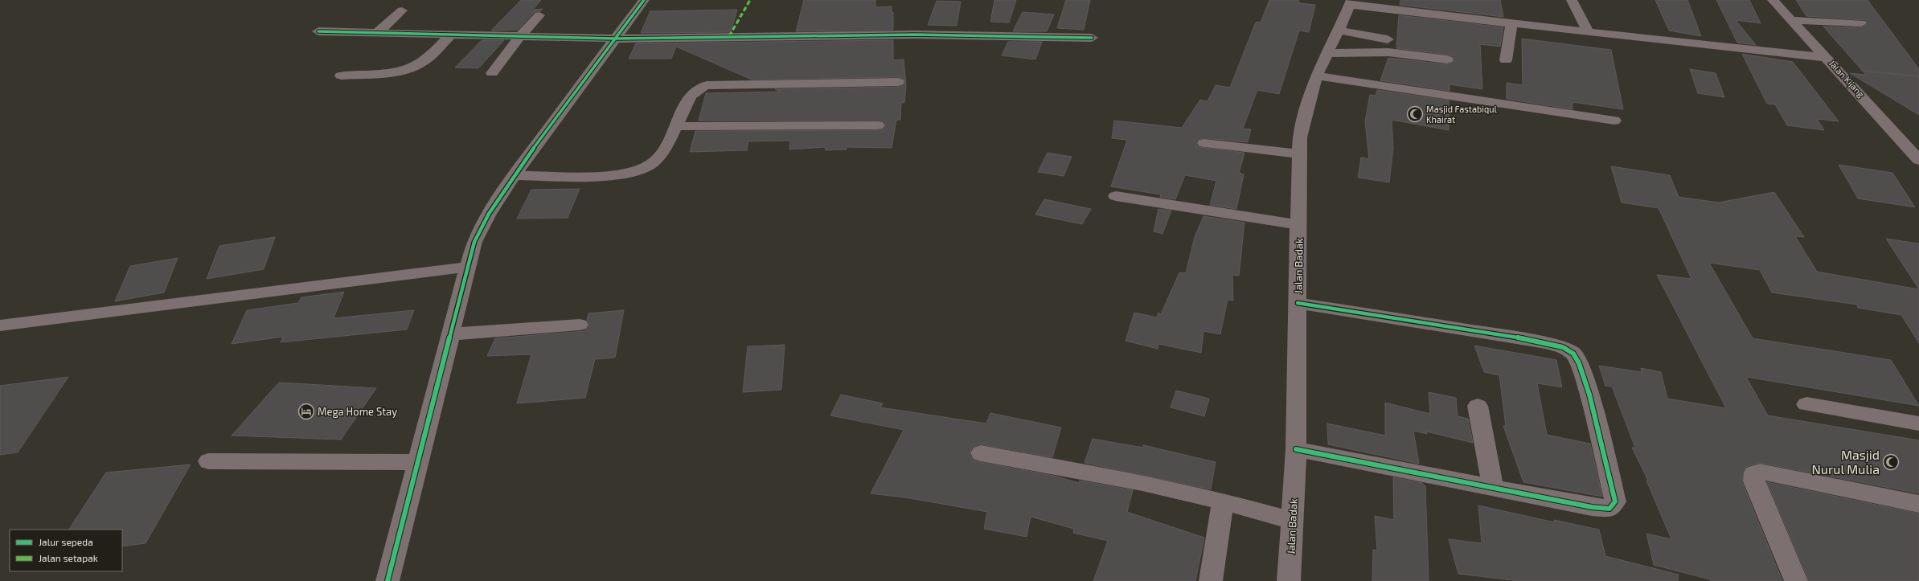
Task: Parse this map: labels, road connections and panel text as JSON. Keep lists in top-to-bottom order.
{
  "streets": {
    "street": ["Jalan Kijang", "Jalan Badak"]
  },
  "places": {
    "mosque": ["Masjid Fastabiqul Khairat", "Masjid Nurul Mulia"],
    "hotel": ["Mega Home Stay"]
  },
  "legend": ["Jalur sepeda", "Jalan setapak"]
}
